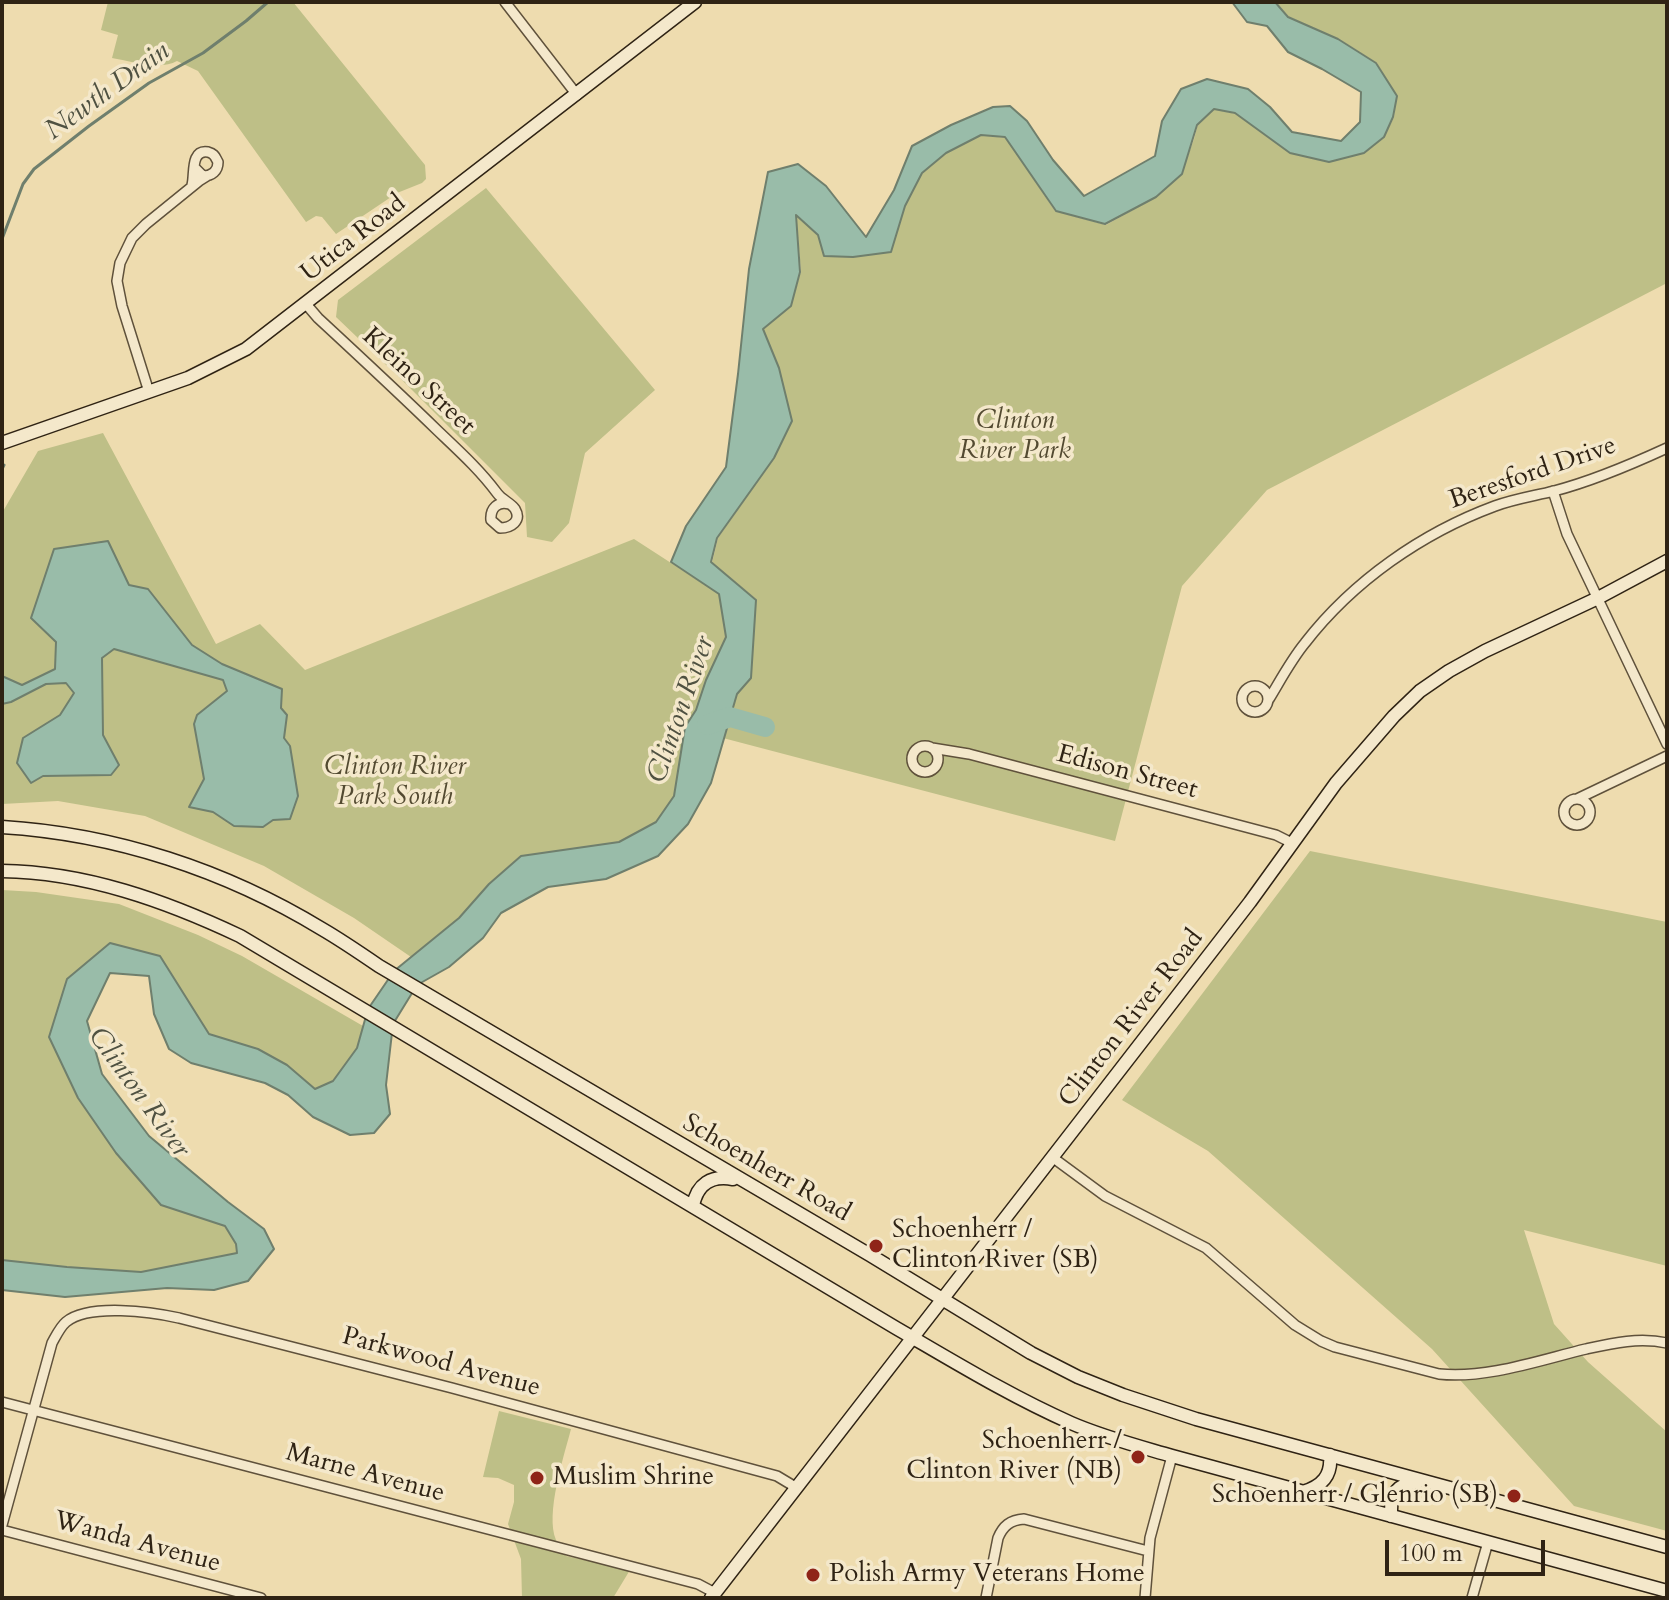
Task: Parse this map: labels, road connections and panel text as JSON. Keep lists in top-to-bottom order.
{
  "streets": {
    "main road": ["Utica Road", "Clinton River Road", "Schoenherr Road"],
    "street": [
      "Kleino Street",
      "Beresford Drive",
      "Edison Street",
      "Parkwood Avenue",
      "Marne Avenue",
      "Wanda Avenue"
    ]
  },
  "crossings": [
    ["Utica Road", "Kleino Street"],
    ["Edison Street", "Clinton River Road"],
    ["Clinton River Road", "Schoenherr Road"],
    ["Clinton River Road", "Parkwood Avenue"],
    ["Clinton River Road", "Marne Avenue"],
    ["Parkwood Avenue", "Marne Avenue"]
  ],
  "water": ["Newth Drain", "Clinton River"],
  "parks": ["Clinton River Park", "Clinton River Park South"],
  "places": [
    "Schoenherr / Clinton River (SB)",
    "Schoenherr / Clinton River (NB)",
    "Muslim Shrine",
    "Schoenherr / Glenrio (SB)",
    "Polish Army Veterans Home"
  ],
  "scale_bar": "100 m"
}
